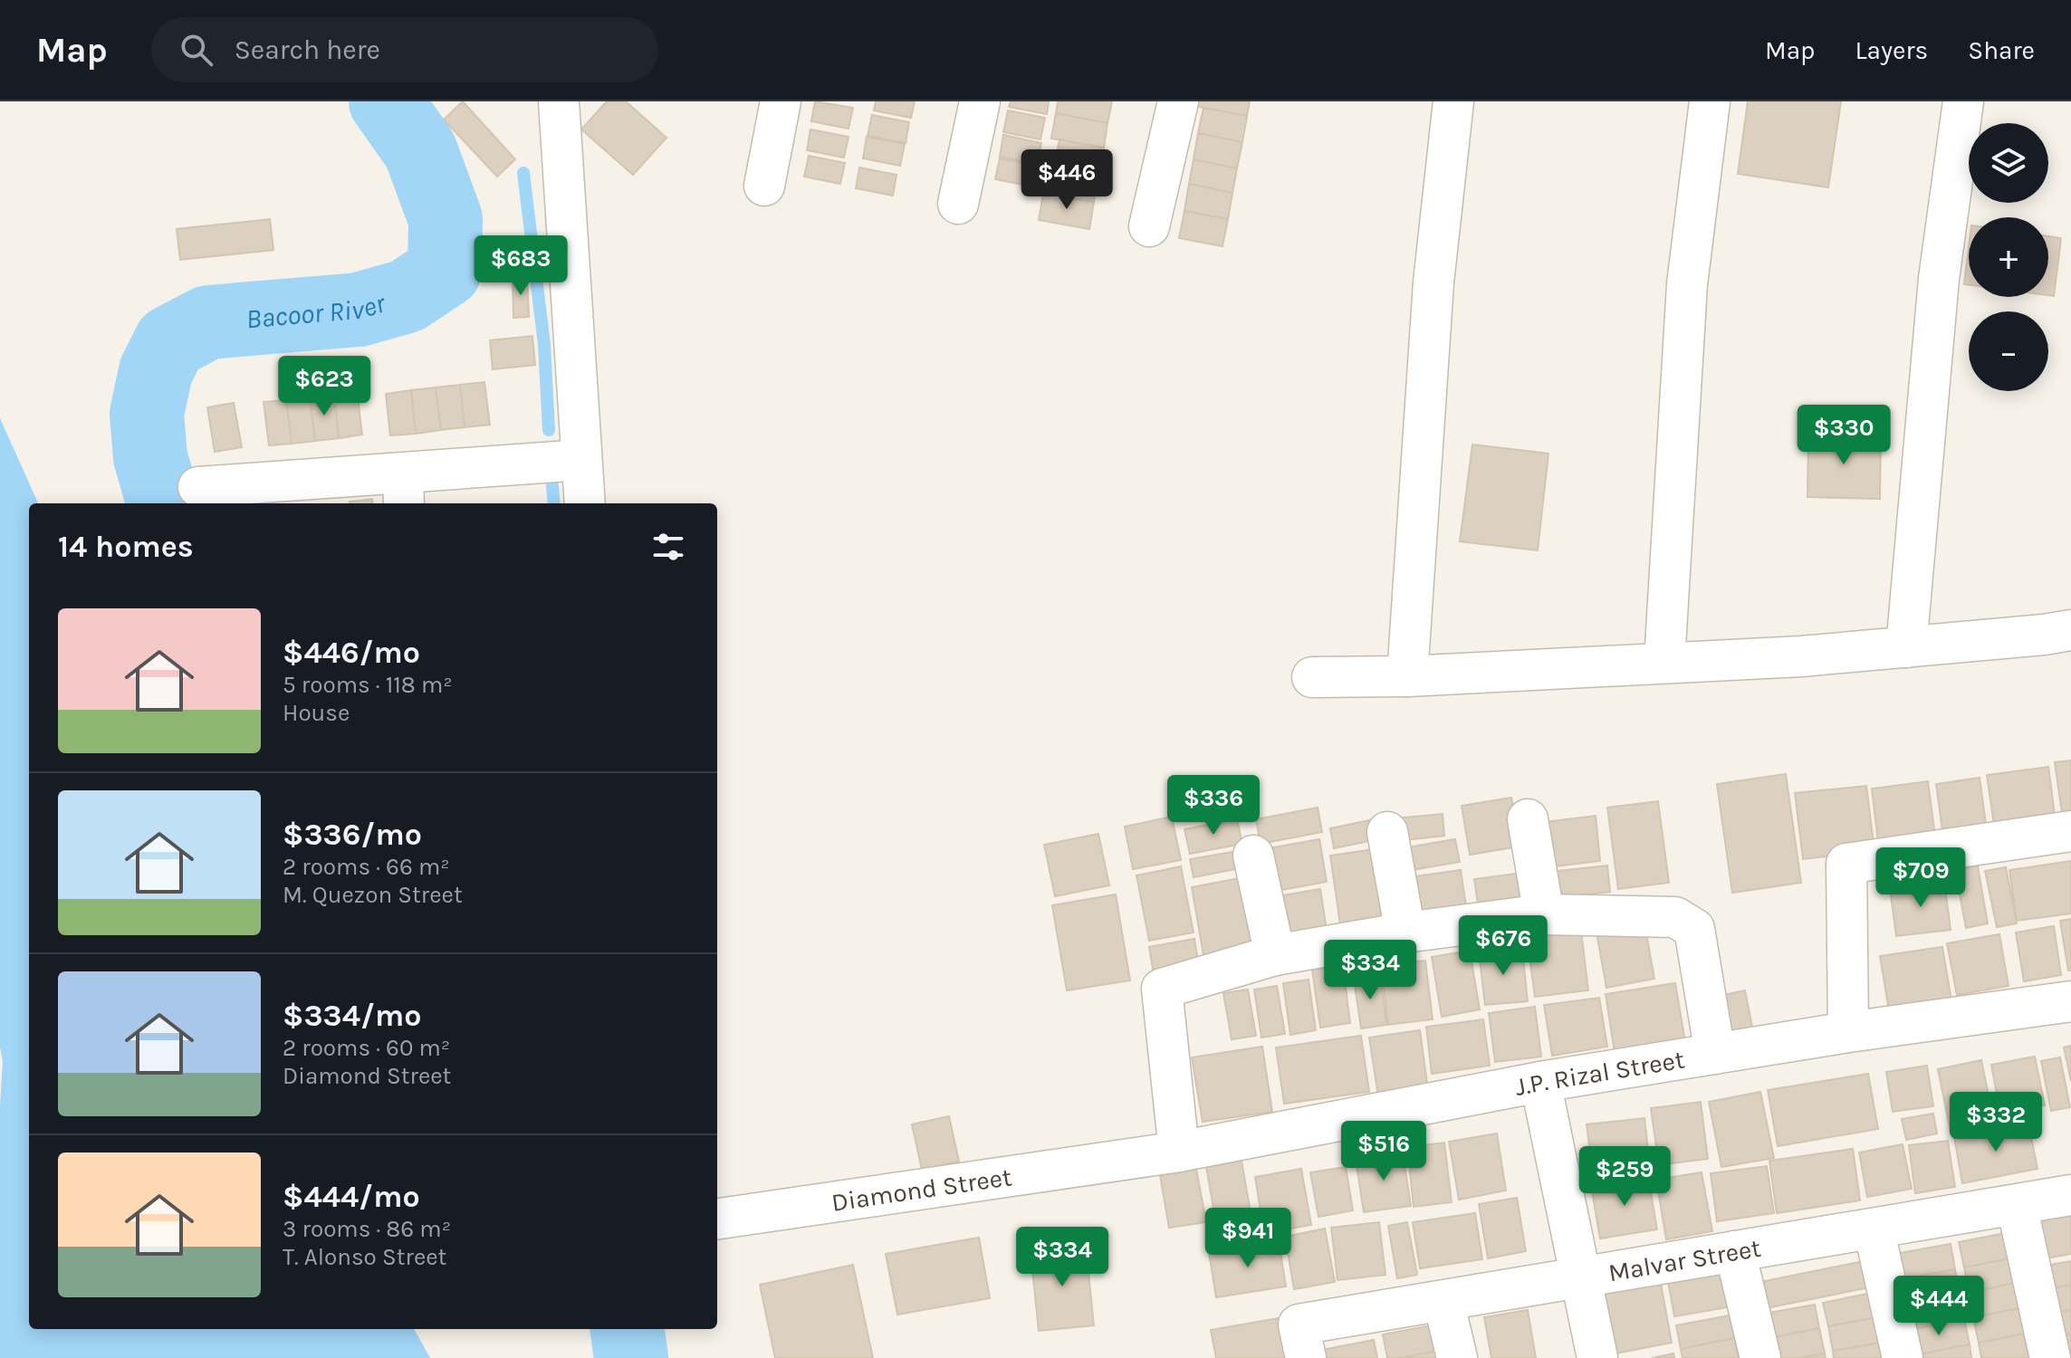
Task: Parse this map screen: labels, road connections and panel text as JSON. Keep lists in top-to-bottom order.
{
  "streets": {
    "street": ["J.P. Rizal Street", "Diamond Street", "Malvar Street"]
  },
  "crossings": [
    ["J.P. Rizal Street", "Diamond Street"]
  ],
  "water": ["Bacoor River"],
  "page": {
    "header": "Map",
    "search": "Search here",
    "nav": ["Map", "Layers", "Share"],
    "map_buttons": ["+", "−"],
    "price": [
      "$446",
      "$683",
      "$623",
      "$330",
      "$336",
      "$709",
      "$676",
      "$334",
      "$332",
      "$516",
      "$259",
      "$941",
      "$334",
      "$444"
    ],
    "heading": "14 homes",
    "list": [
      {
        "name": "$446/mo",
        "note": "5 rooms · 118 m² · House"
      },
      {
        "name": "$336/mo",
        "note": "2 rooms · 66 m² · M. Quezon Street"
      },
      {
        "name": "$334/mo",
        "note": "2 rooms · 60 m² · Diamond Street"
      },
      {
        "name": "$444/mo",
        "note": "3 rooms · 86 m² · T. Alonso Street"
      }
    ]
  }
}
